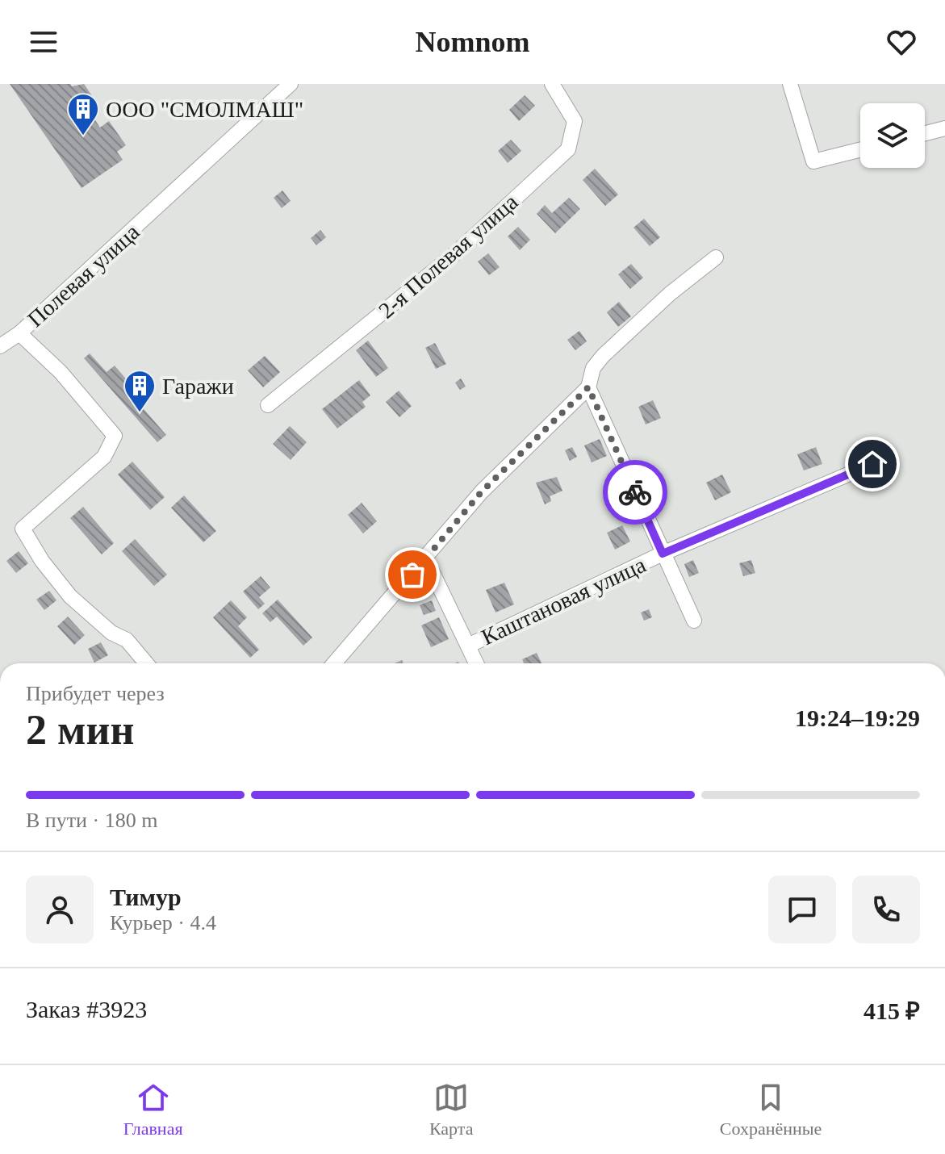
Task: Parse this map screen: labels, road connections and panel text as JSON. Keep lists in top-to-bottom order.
{
  "streets": {
    "street": ["2-я Полевая улица", "Полевая улица", "Каштановая улица"]
  },
  "places": {
    "building": ["ООО \"СМОЛМАШ\"", "Гаражи"]
  },
  "page": {
    "header": "Nomnom",
    "heading": ["2 мин", "Прибудет через", "19:24–19:29"],
    "panel": [
      "Тимур",
      "Курьер · 4.4",
      "Заказ #3923",
      "415 ₽"
    ],
    "bar": "В пути · 180 m",
    "tabs": ["Главная", "Карта", "Сохранённые"]
  }
}
